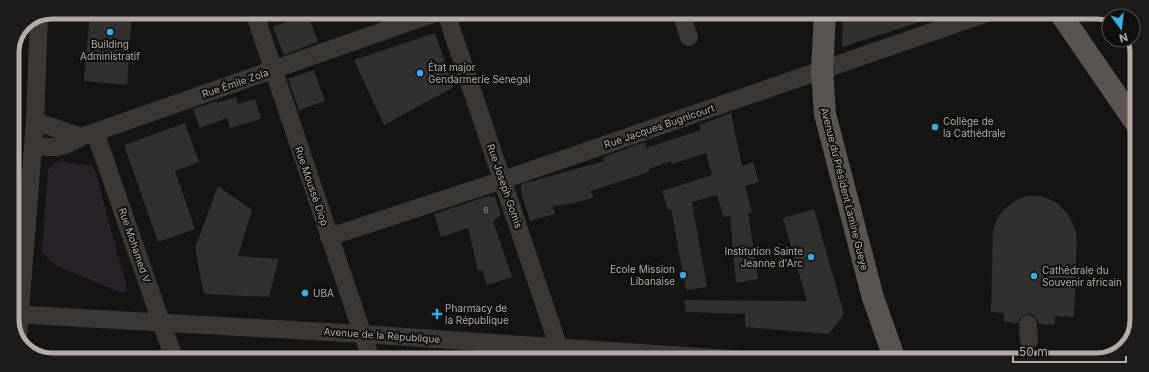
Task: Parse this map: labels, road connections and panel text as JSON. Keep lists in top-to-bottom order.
{
  "streets": {
    "main road": ["Avenue du Président Lamine Gueye"],
    "street": [
      "Rue Émile Zola",
      "Rue Jacques Bugnicourt",
      "Rue Moussé Diop",
      "Rue Joseph Gomis",
      "Rue Mohamed V",
      "Avenue de la République"
    ]
  },
  "crossings": [
    ["Rue Émile Zola", "Rue Moussé Diop"],
    ["Rue Émile Zola", "Rue Mohamed V"],
    ["Rue Jacques Bugnicourt", "Rue Moussé Diop"],
    ["Rue Jacques Bugnicourt", "Rue Joseph Gomis"],
    ["Rue Jacques Bugnicourt", "Avenue du Président Lamine Gueye"],
    ["Rue Moussé Diop", "Avenue de la République"],
    ["Rue Joseph Gomis", "Avenue de la République"],
    ["Rue Mohamed V", "Avenue de la République"]
  ],
  "places": {
    "other": [
      "Building Administratif",
      "État major Gendarmerie Senegal",
      "Collège de la Cathédrale",
      "Institution Sainte Jeanne d'Arc",
      "Ecole Mission Libanaise",
      "Cathédrale du Souvenir africain",
      "UBA"
    ],
    "health": ["Pharmacy de la République"]
  },
  "house_numbers": ["6"],
  "scale_bar": "50 m",
  "north": "bottom"
}
